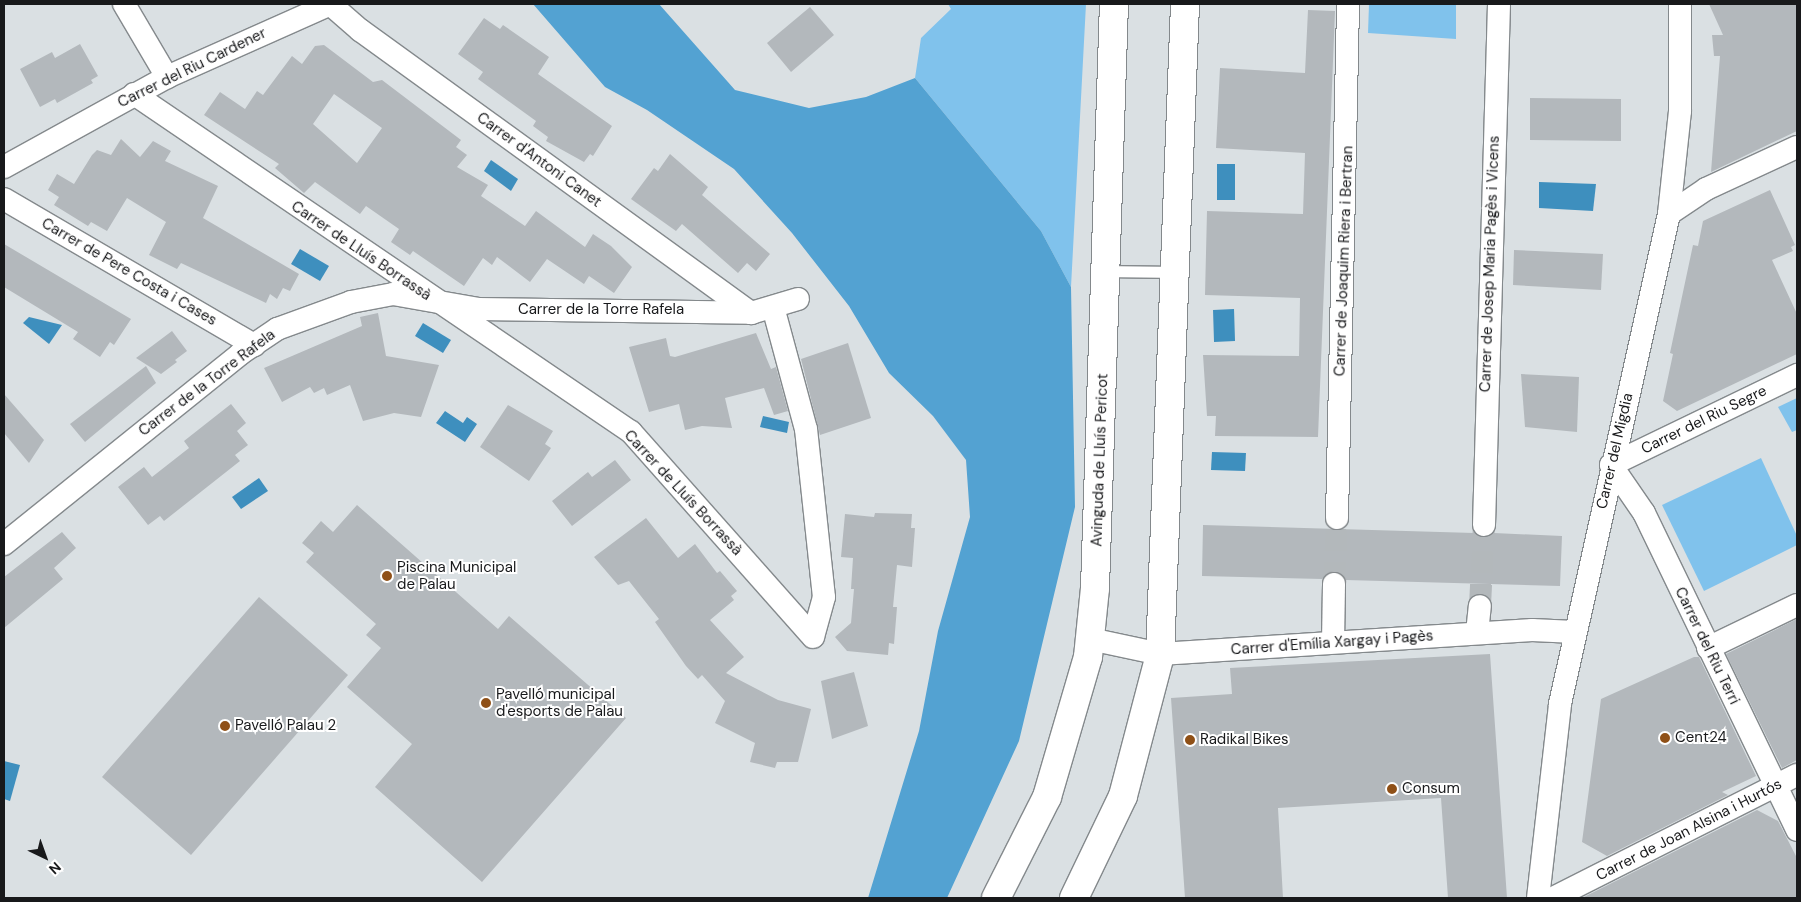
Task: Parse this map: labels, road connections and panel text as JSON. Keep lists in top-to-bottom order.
{
  "streets": {
    "street": [
      "Carrer del Riu Cardener",
      "Carrer d'Antoni Canet",
      "Carrer de Lluís Borrassà",
      "Carrer de Joaquim Riera i Bertran",
      "Carrer de Josep Maria Pagès i Vicens",
      "Carrer de Pere Costa i Cases",
      "Carrer de la Torre Rafela",
      "Carrer del Riu Segre",
      "Carrer del Migdia",
      "Avinguda de Lluís Pericot",
      "Carrer d'Emília Xargay i Pagès",
      "Carrer del Riu Terri",
      "Carrer de Joan Alsina i Hurtós"
    ]
  },
  "crossings": [
    ["Carrer del Riu Cardener", "Carrer d'Antoni Canet"],
    ["Carrer del Riu Cardener", "Carrer de Lluís Borrassà"],
    ["Carrer d'Antoni Canet", "Carrer de la Torre Rafela"],
    ["Carrer de Lluís Borrassà", "Carrer de la Torre Rafela"],
    ["Carrer de Pere Costa i Cases", "Carrer de la Torre Rafela"],
    ["Carrer del Riu Segre", "Carrer del Migdia"],
    ["Carrer del Riu Segre", "Carrer del Riu Terri"],
    ["Carrer del Migdia", "Carrer d'Emília Xargay i Pagès"],
    ["Carrer del Migdia", "Carrer del Riu Terri"],
    ["Avinguda de Lluís Pericot", "Carrer d'Emília Xargay i Pagès"],
    ["Carrer del Riu Terri", "Carrer de Joan Alsina i Hurtós"]
  ],
  "places": [
    "Piscina Municipal de Palau",
    "Pavelló municipal d'esports de Palau",
    "Pavelló Palau 2",
    "Cent24",
    "Radikal Bikes",
    "Consum"
  ],
  "north": "bottom right"
}
